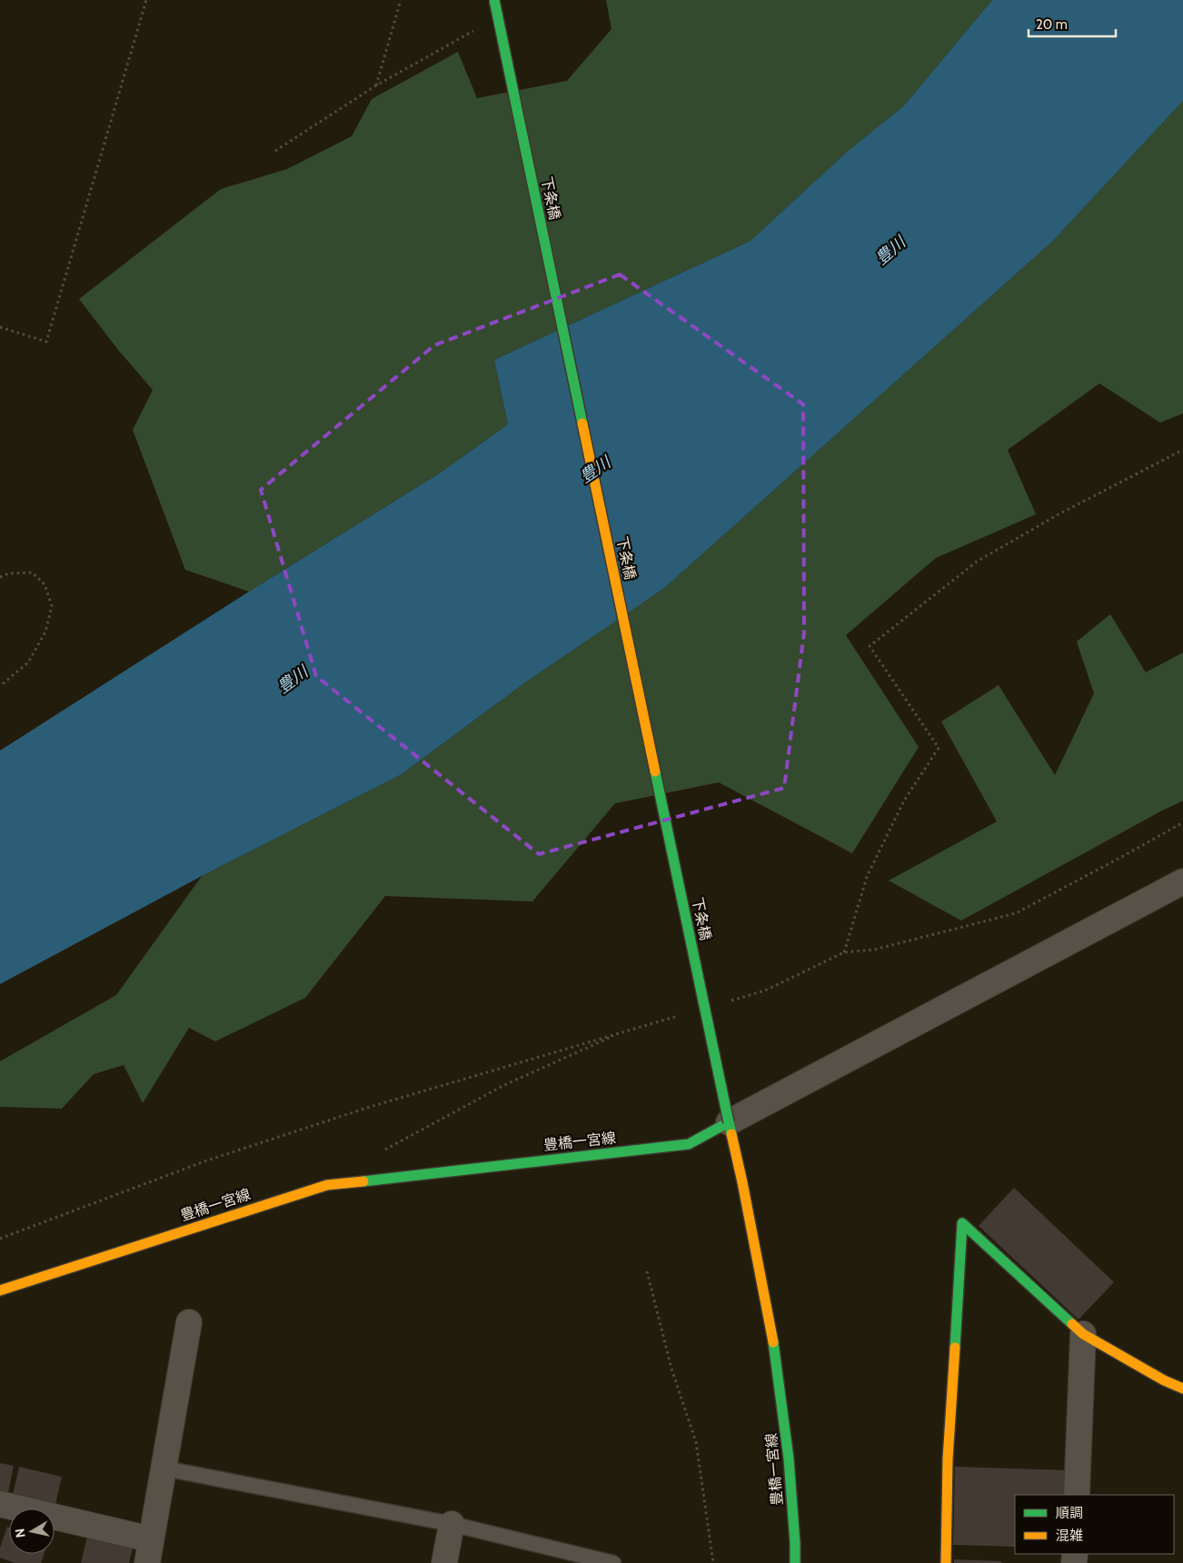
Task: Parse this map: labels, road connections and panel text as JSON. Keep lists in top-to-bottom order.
{
  "streets": {
    "main road": ["下条橋", "豊橋一宮線"]
  },
  "crossings": [
    ["下条橋", "豊橋一宮線"]
  ],
  "water": ["豊川"],
  "legend": ["順調", "混雑"],
  "scale_bar": "20 m",
  "north": "left"
}
